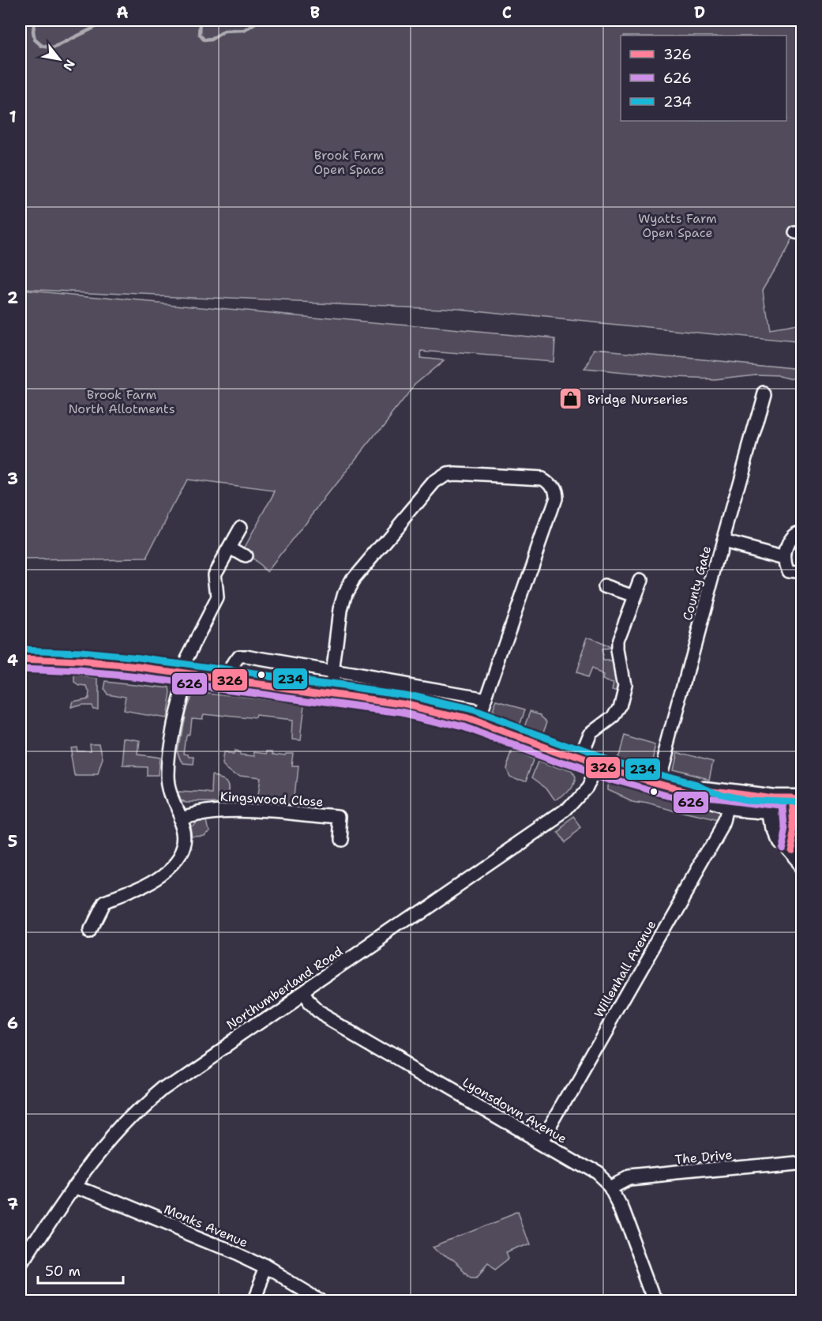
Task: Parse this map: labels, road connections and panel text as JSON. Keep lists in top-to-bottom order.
{
  "streets": {
    "street": [
      "County Gate",
      "Kingswood Close",
      "Willenhall Avenue",
      "Northumberland Road",
      "Lyonsdown Avenue",
      "The Drive",
      "Monks Avenue"
    ]
  },
  "crossings": [
    ["Willenhall Avenue", "Lyonsdown Avenue"],
    ["Northumberland Road", "Lyonsdown Avenue"],
    ["Northumberland Road", "Monks Avenue"],
    ["Lyonsdown Avenue", "The Drive"]
  ],
  "parks": ["Brook Farm Open Space", "Wyatts Farm Open Space", "Brook Farm North Allotments"],
  "places": {
    "shop": ["Bridge Nurseries"]
  },
  "lines": ["transit line 234", "transit line 326", "transit line 626"],
  "legend": ["326", "626", "234"],
  "scale_bar": "50 m",
  "north": "bottom right",
  "grid": {
    "columns": [
      "A",
      "B",
      "C",
      "D"
    ],
    "rows": [
      "1",
      "2",
      "3",
      "4",
      "5",
      "6",
      "7"
    ]
  }
}
